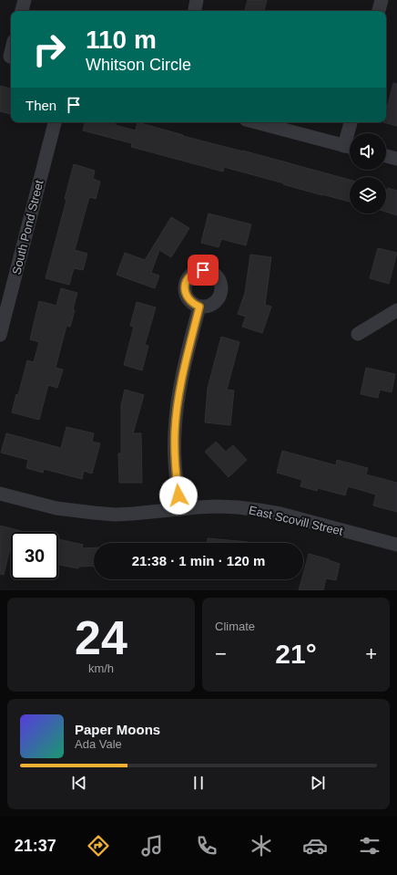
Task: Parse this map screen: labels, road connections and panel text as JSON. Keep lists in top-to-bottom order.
{
  "streets": {
    "street": ["South Pond Street", "East Scovill Street"]
  },
  "page": {
    "turn": ["110 m", "Whitson Circle"],
    "then": "Then",
    "limit": "30",
    "trip": "21:38 · 1 min · 120 m",
    "tile": [
      ["24", "km/h"],
      "Climate"
    ],
    "heat": ["−", "21°", "+"],
    "song": ["Paper Moons", "Ada Vale"],
    "tabs": "21:37"
  }
}
